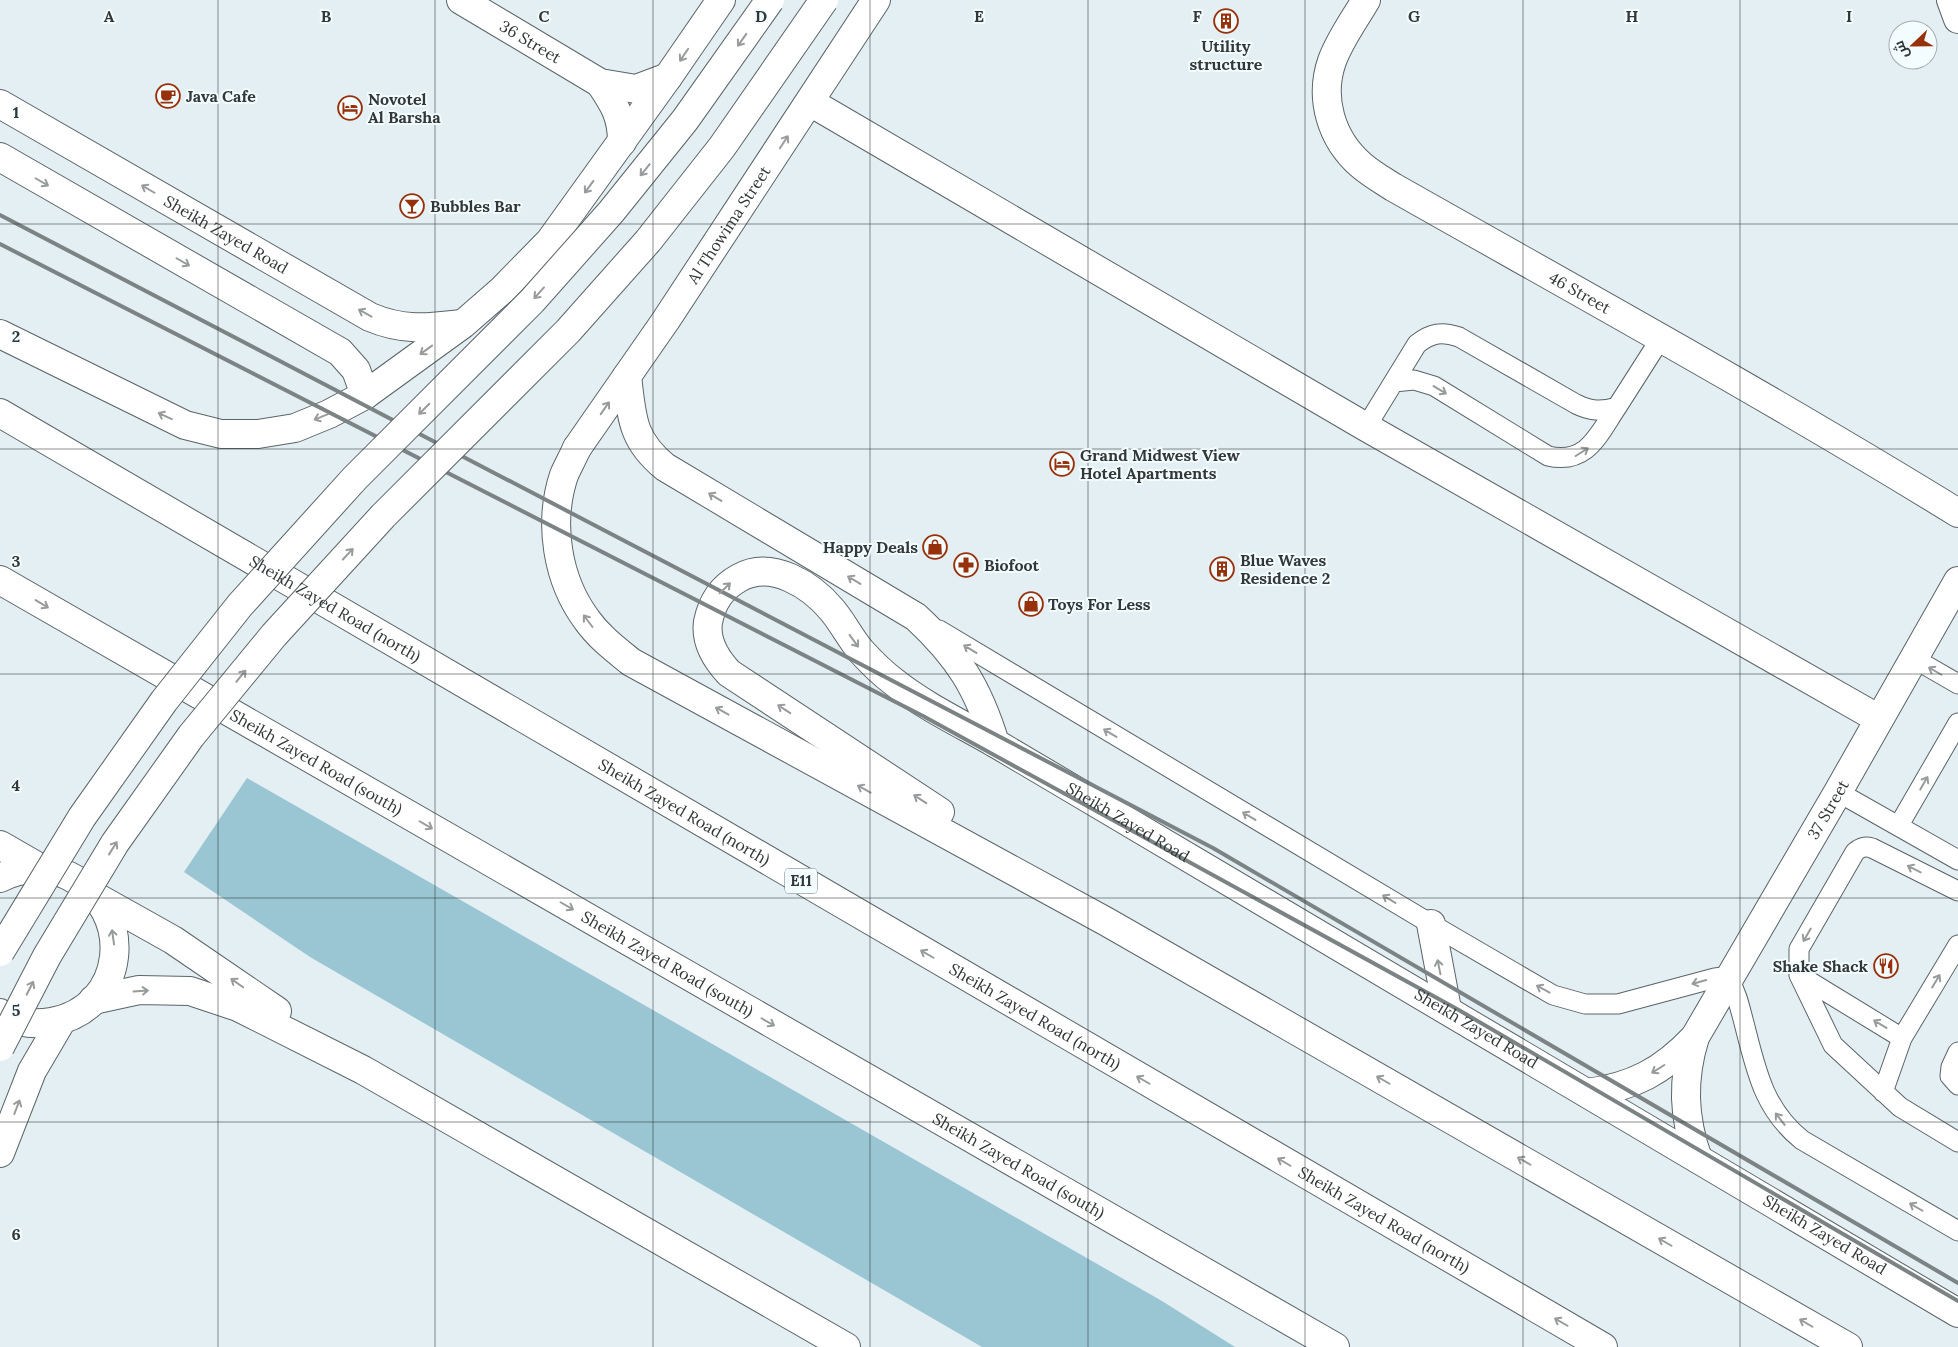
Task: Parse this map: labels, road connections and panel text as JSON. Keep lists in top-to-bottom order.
{
  "streets": {
    "main road": [
      "36 Street",
      "Al Thowima Street",
      "Sheikh Zayed Road",
      "46 Street",
      "Sheikh Zayed Road (north)",
      "Sheikh Zayed Road (south)",
      "37 Street",
      "E11"
    ]
  },
  "crossings": [
    ["Al Thowima Street", "Sheikh Zayed Road"],
    ["Sheikh Zayed Road", "37 Street"]
  ],
  "places": {
    "building": ["Utility structure", "Blue Waves Residence 2"],
    "cafe": ["Java Cafe"],
    "hotel": ["Novotel Al Barsha", "Grand Midwest View Hotel Apartments"],
    "bar": ["Bubbles Bar"],
    "shop": ["Happy Deals", "Toys For Less"],
    "pharmacy": ["Biofoot"],
    "restaurant": ["Shake Shack"]
  },
  "north": "left",
  "grid": {
    "columns": [
      "A",
      "B",
      "C",
      "D",
      "E",
      "F",
      "G",
      "H",
      "I"
    ],
    "rows": [
      "1",
      "2",
      "3",
      "4",
      "5",
      "6"
    ]
  }
}
